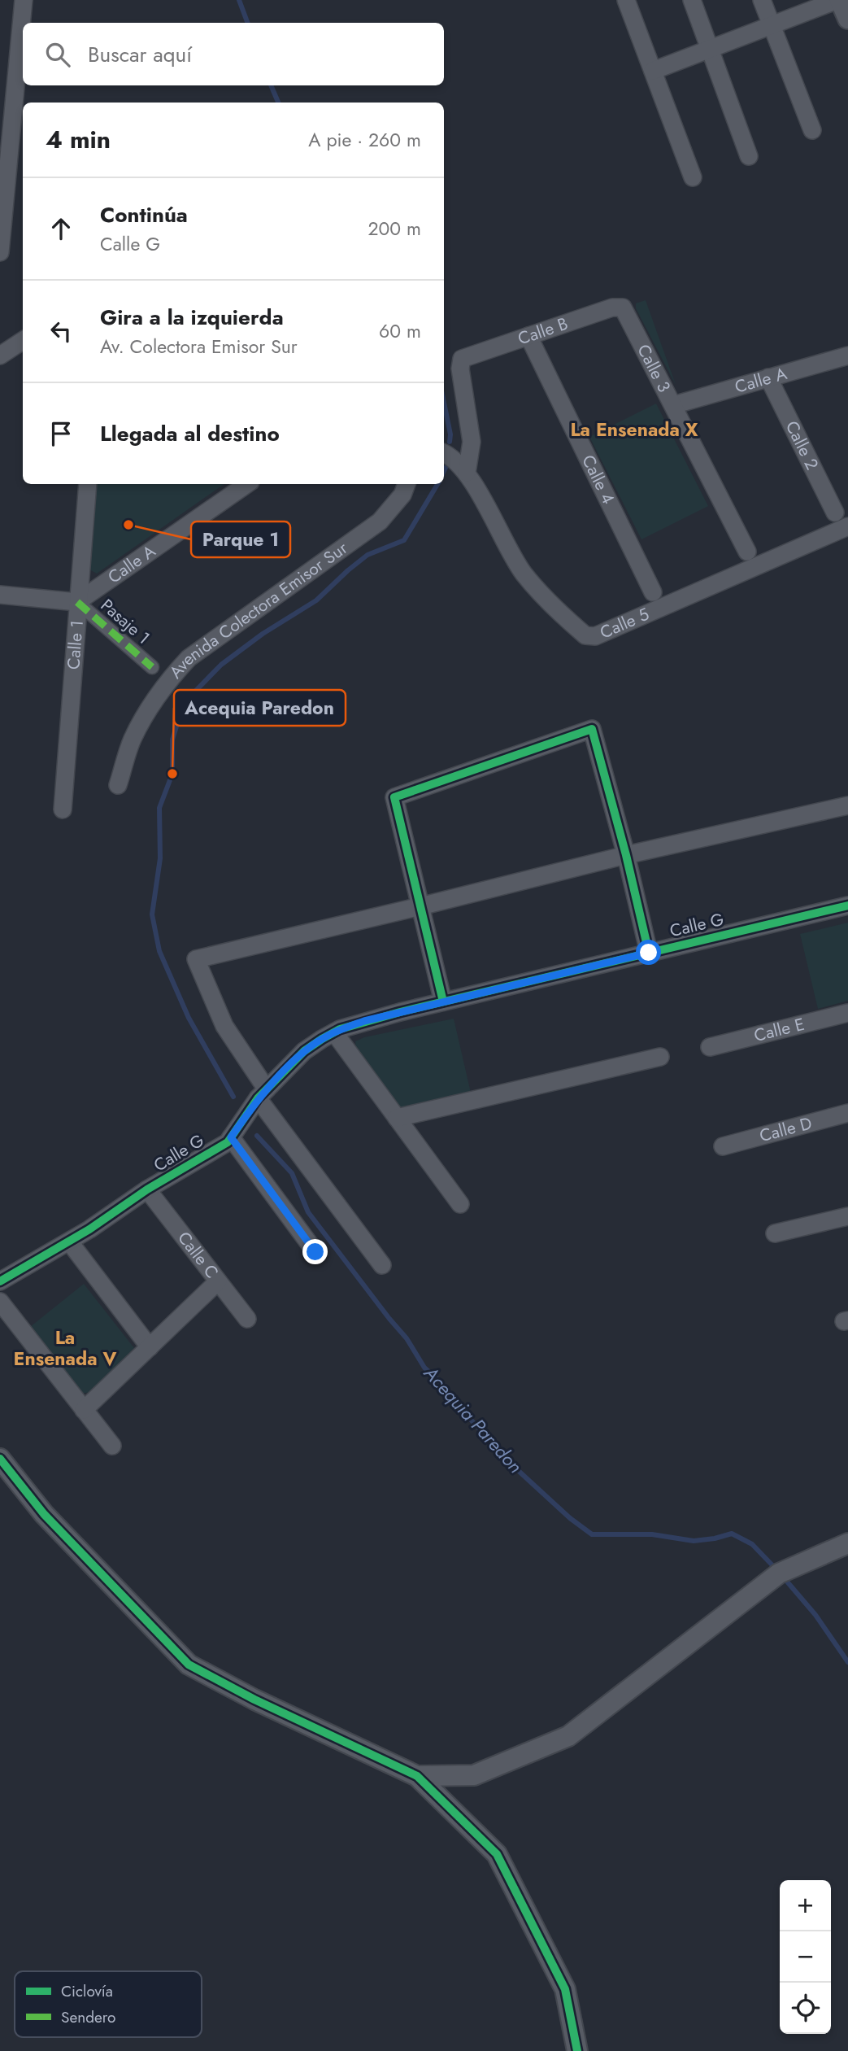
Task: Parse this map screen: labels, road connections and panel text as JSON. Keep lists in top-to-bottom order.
{
  "streets": {
    "street": [
      "Calle B",
      "Calle 3",
      "Calle A",
      "Calle 2",
      "Calle 4",
      "Avenida Colectora Emisor Sur",
      "Pasaje 1",
      "Calle 5",
      "Calle 1",
      "Calle G",
      "Calle E",
      "Calle D",
      "Calle C"
    ]
  },
  "crossings": [
    ["Calle B", "Calle 3"],
    ["Calle B", "Calle 4"],
    ["Calle B", "Calle 5"],
    ["Calle 3", "Calle A"],
    ["Calle A", "Calle 2"],
    ["Calle A", "Pasaje 1"],
    ["Calle A", "Calle 1"],
    ["Pasaje 1", "Calle 1"],
    ["Calle G", "Calle C"]
  ],
  "districts": ["La Ensenada X", "La Ensenada V"],
  "water": ["Acequia Paredon"],
  "places": ["Parque 1", "Acequia Paredon"],
  "legend": ["Ciclovía", "Sendero"],
  "page": {
    "search": "Buscar aquí",
    "heading": ["4 min", "A pie · 260 m"],
    "list": [
      ["Continúa", "Calle G", "200 m"],
      ["Gira a la izquierda", "Av. Colectora Emisor Sur", "60 m"],
      "Llegada al destino"
    ],
    "map_buttons": ["+", "−"]
  }
}
